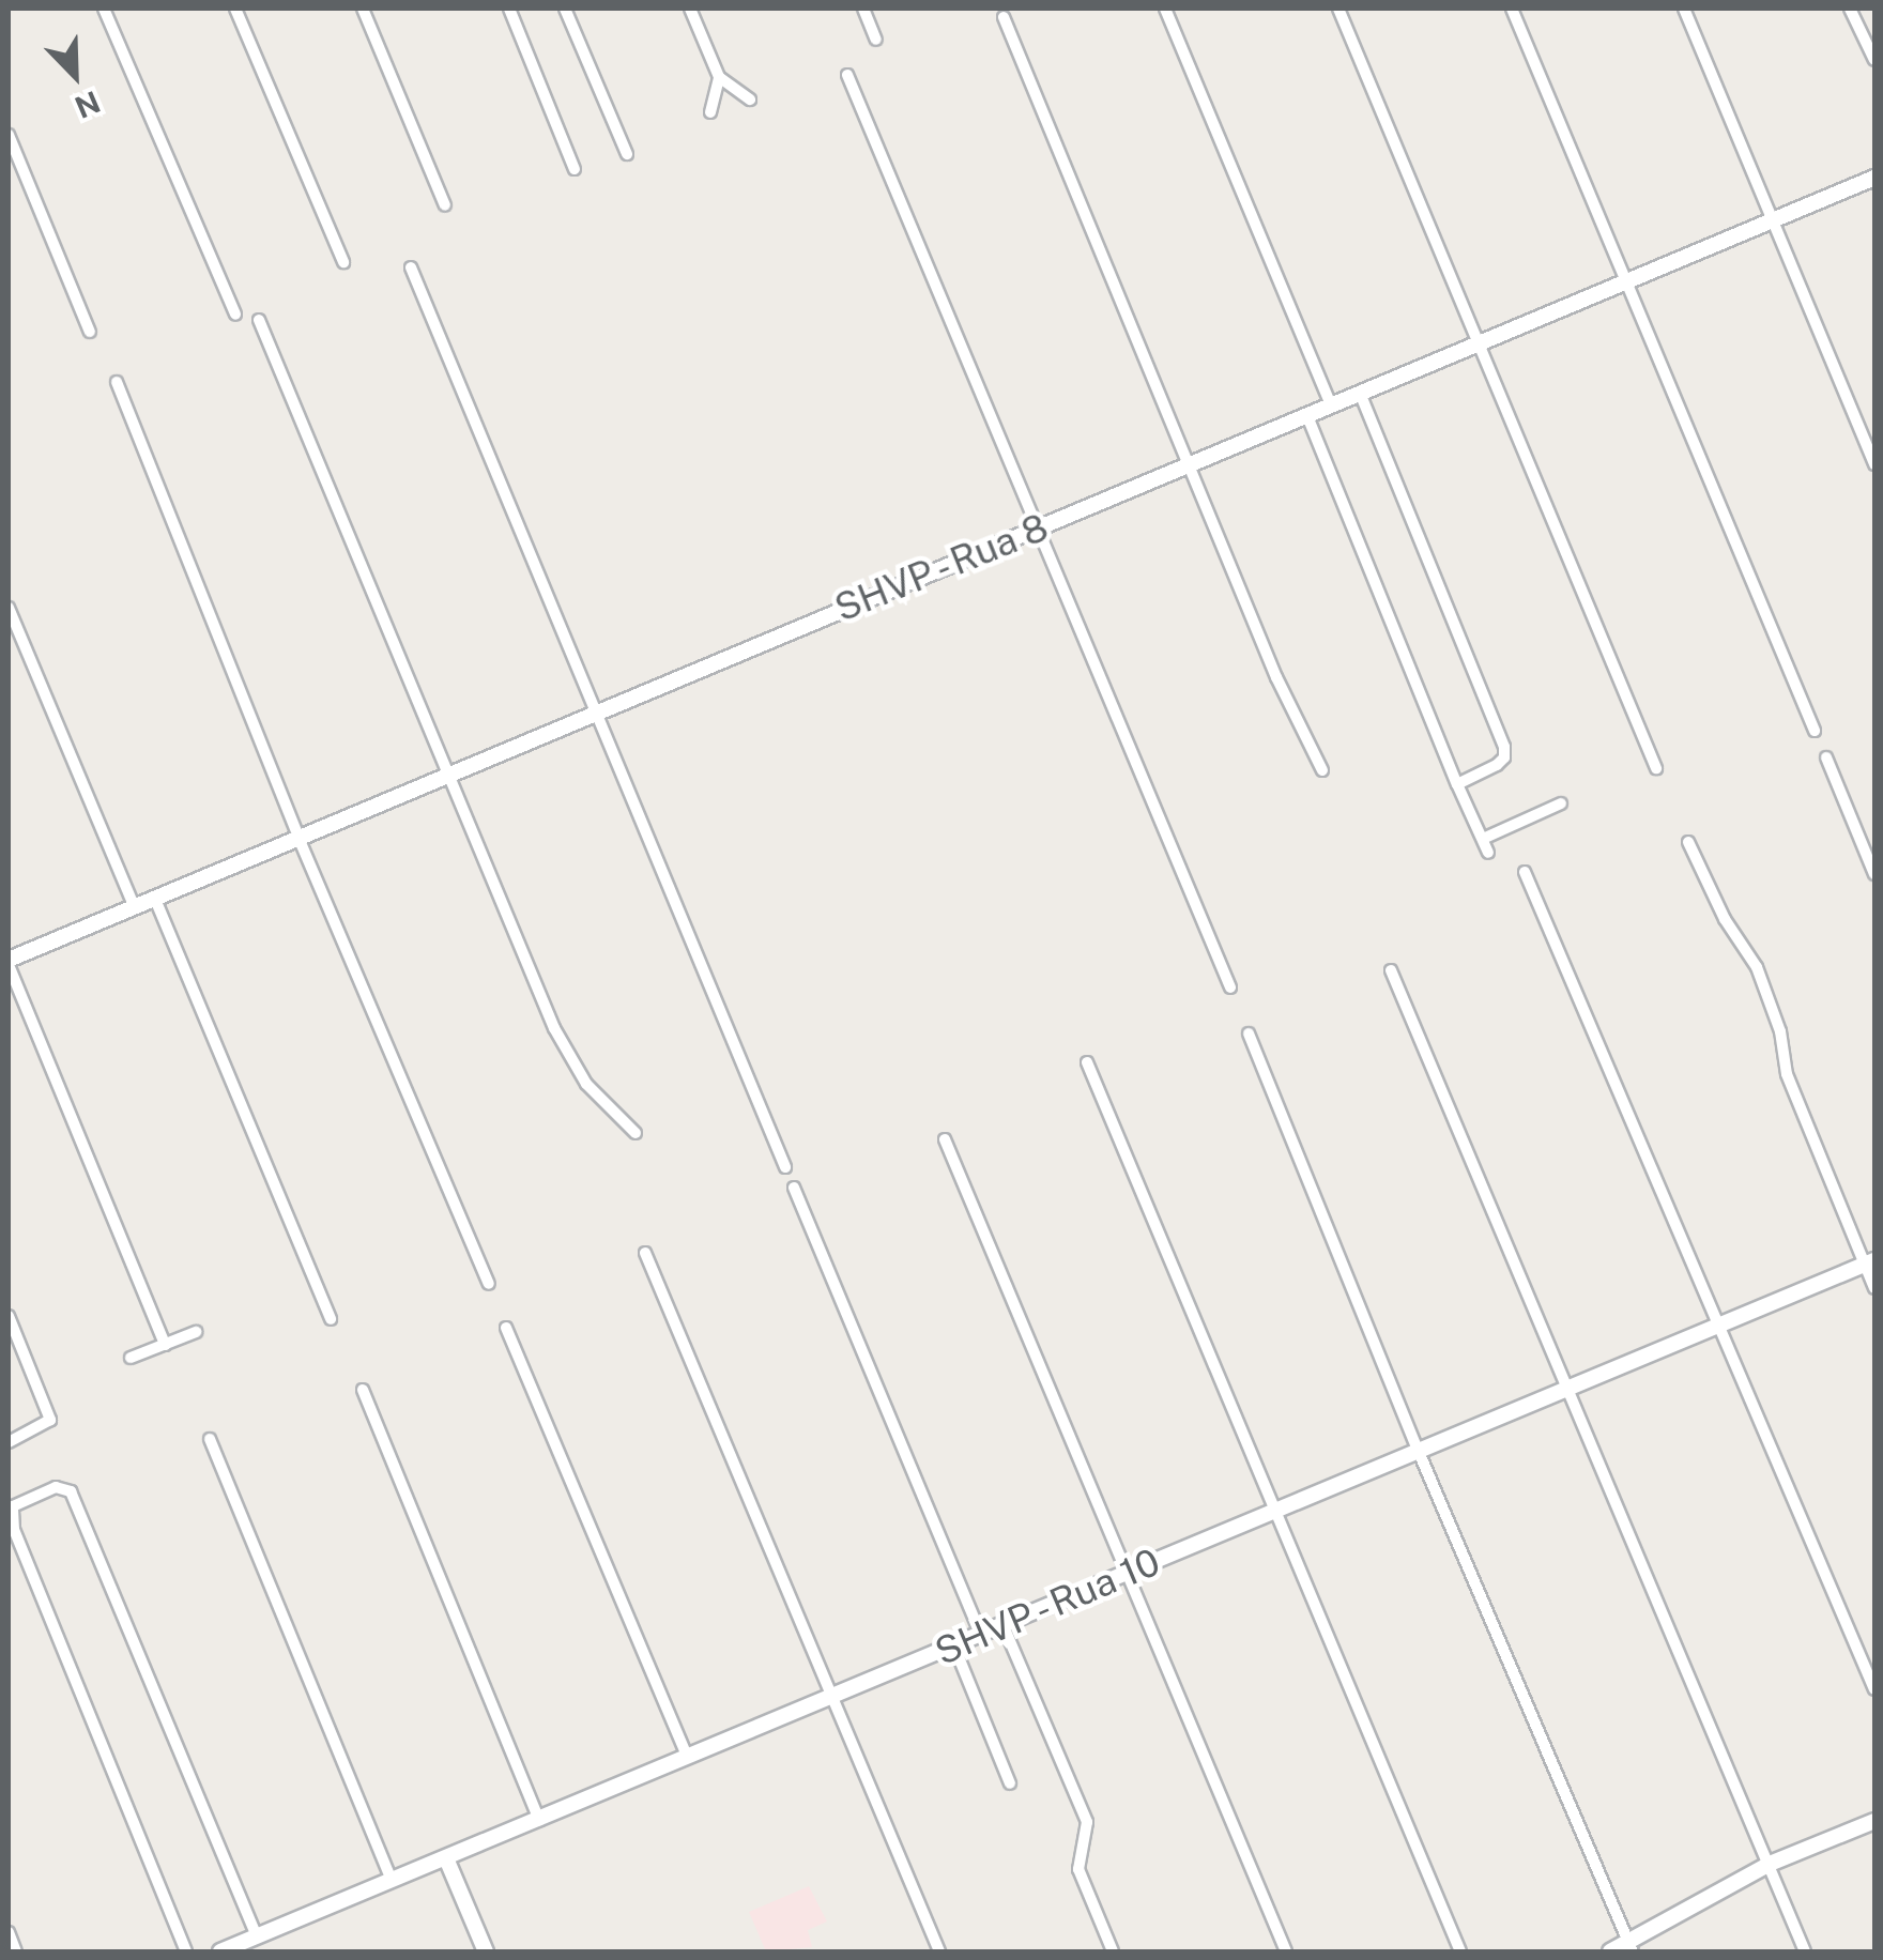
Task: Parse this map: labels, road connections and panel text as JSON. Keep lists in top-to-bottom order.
{
  "streets": {
    "street": ["SHVP - Rua 8", "SHVP - Rua 10"]
  },
  "north": "bottom right"
}
